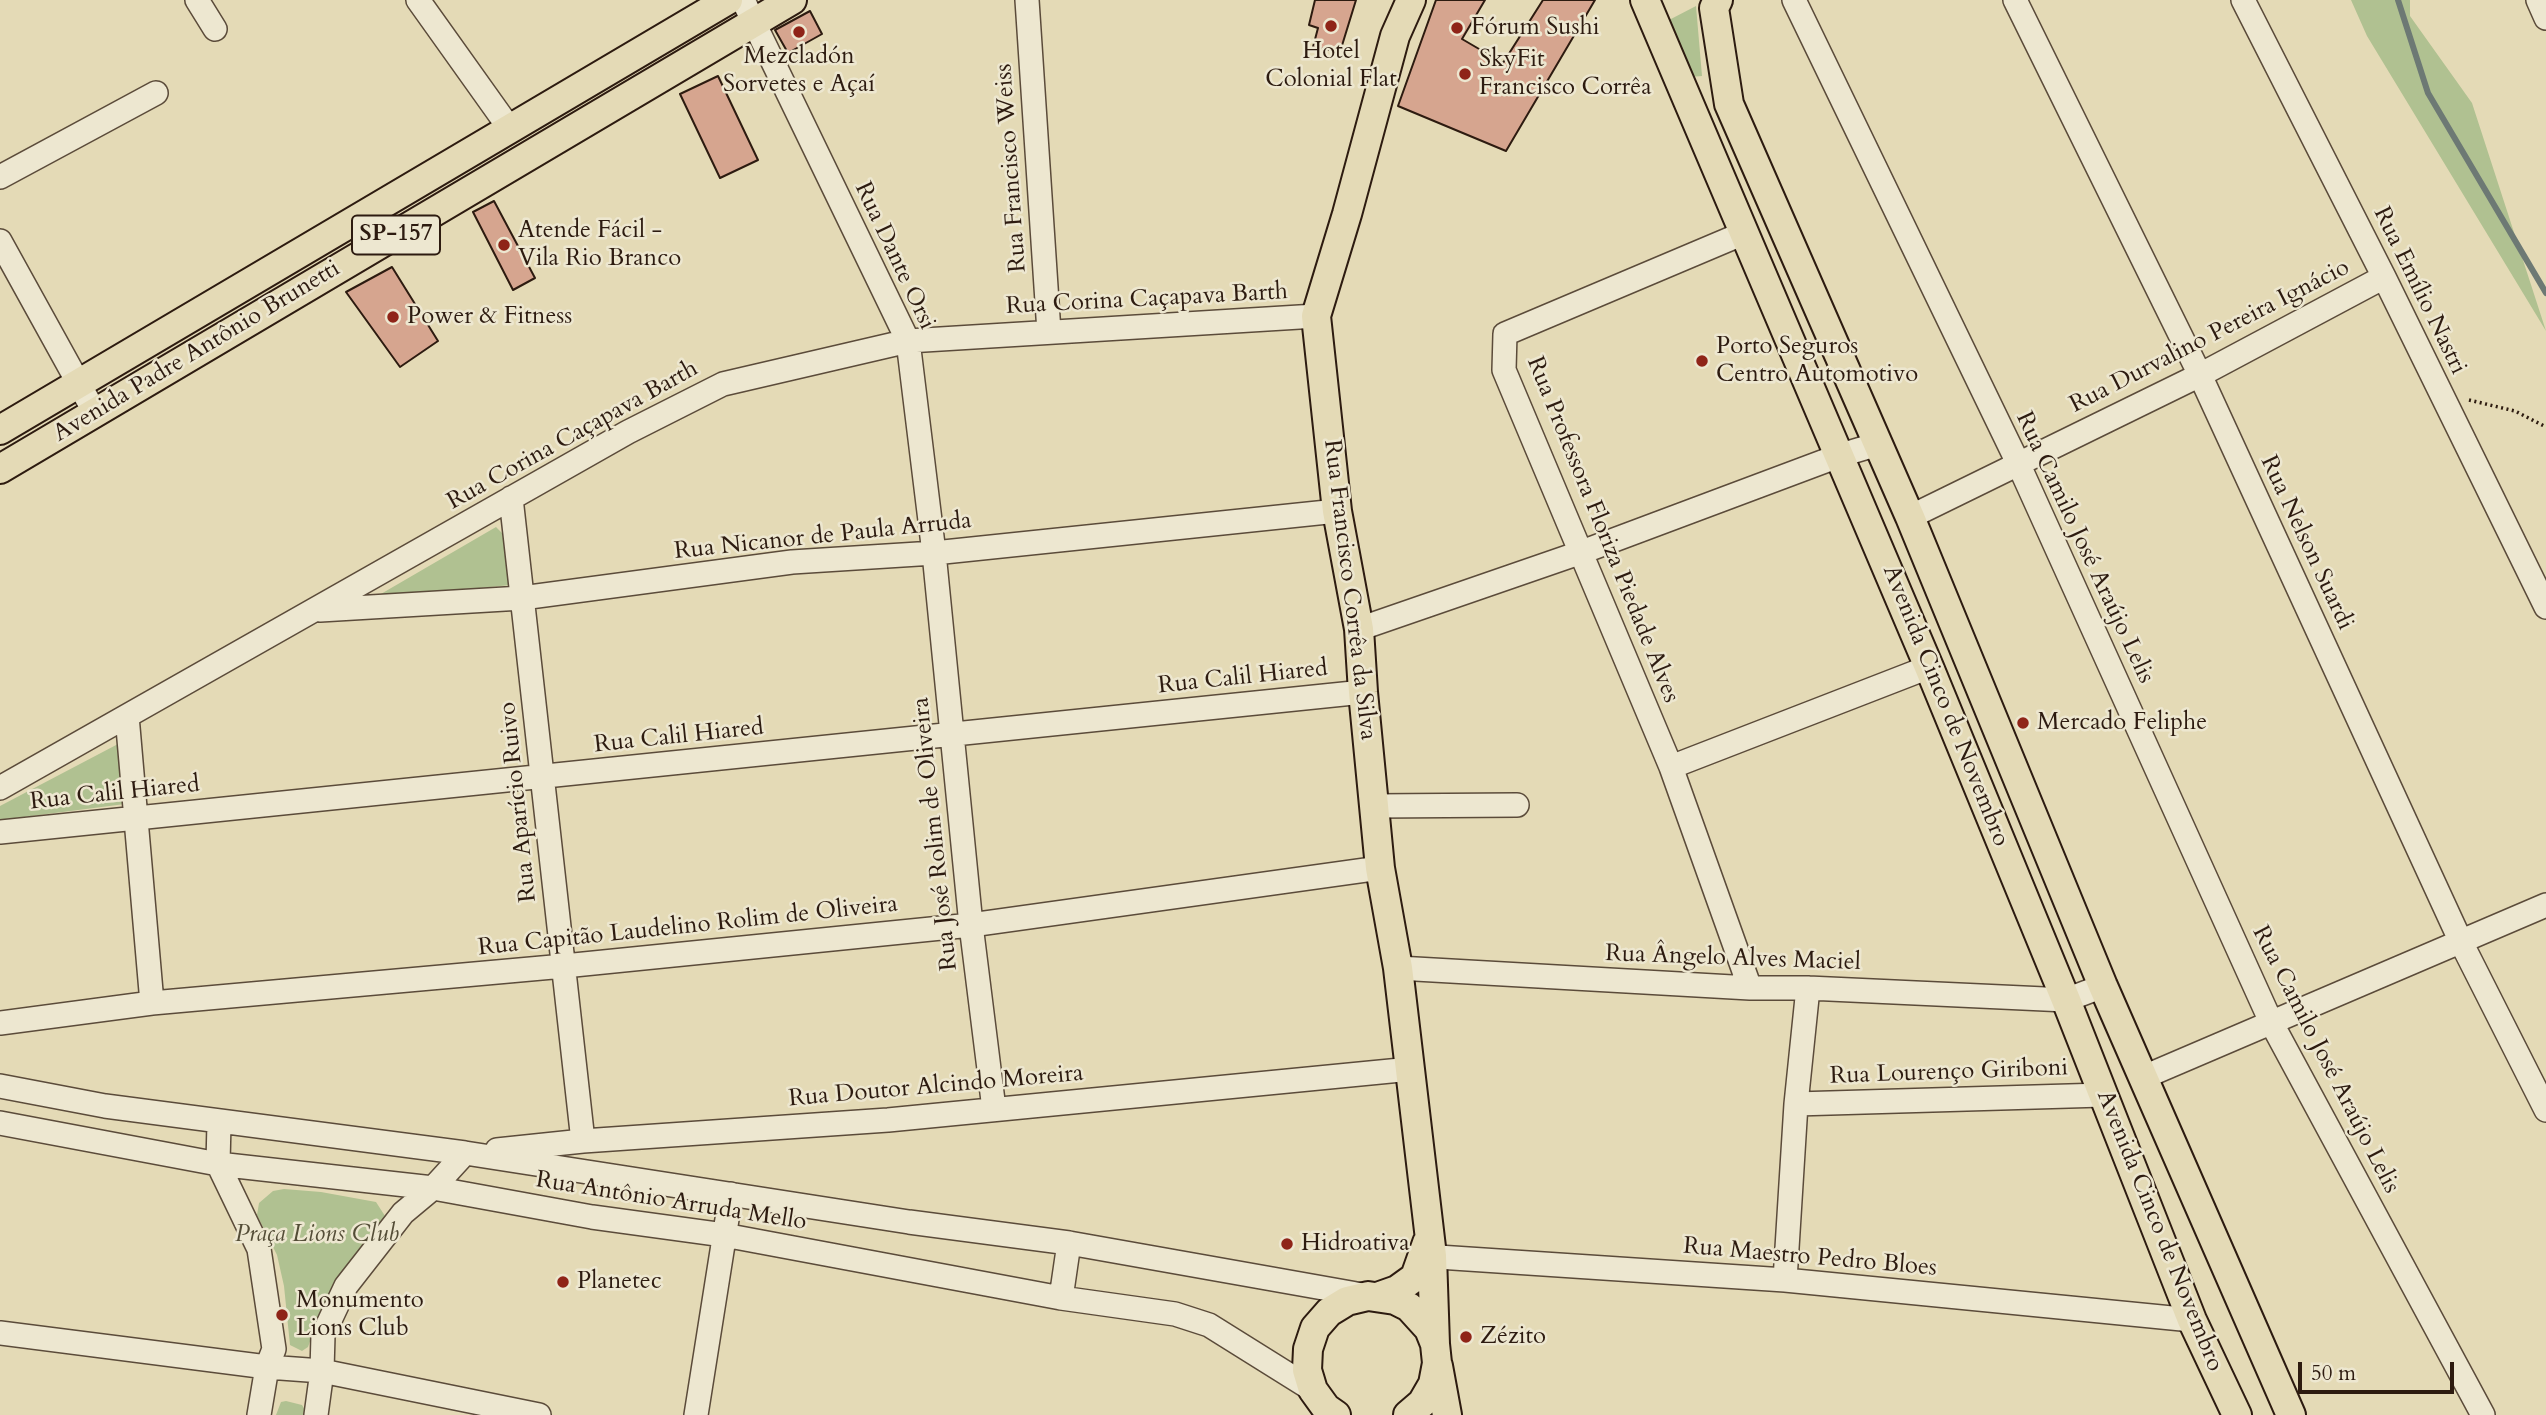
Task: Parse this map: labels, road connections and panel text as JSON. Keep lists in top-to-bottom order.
{
  "streets": {
    "main road": [
      "SP-157",
      "Avenida Padre Antônio Brunetti",
      "Rua Francisco Corrêa da Silva",
      "Avenida Cinco de Novembro"
    ],
    "street": [
      "Rua Francisco Weiss",
      "Rua Dante Orsi",
      "Rua Emílio Nastri",
      "Rua Corina Caçapava Barth",
      "Rua Durvalino Pereira Ignácio",
      "Rua Professora Floriza Piedade Alves",
      "Rua Nicanor de Paula Arruda",
      "Rua Nelson Suardi",
      "Rua Camilo José Araújo Lelis",
      "Rua Calil Hiared",
      "Rua Aparício Ruivo",
      "Rua José Rolim de Oliveira",
      "Rua Capitão Laudelino Rolim de Oliveira",
      "Rua Ângelo Alves Maciel",
      "Rua Lourenço Giriboni",
      "Rua Doutor Alcindo Moreira",
      "Rua Antônio Arruda Mello",
      "Rua Maestro Pedro Bloes"
    ]
  },
  "crossings": [
    ["Rua Francisco Weiss", "Rua Corina Caçapava Barth"],
    ["Rua Dante Orsi", "Rua Corina Caçapava Barth"],
    ["Rua Dante Orsi", "Avenida Padre Antônio Brunetti"],
    ["Rua Dante Orsi", "Rua Nicanor de Paula Arruda"],
    ["Rua Dante Orsi", "Rua José Rolim de Oliveira"],
    ["Rua Emílio Nastri", "Rua Durvalino Pereira Ignácio"],
    ["Rua Corina Caçapava Barth", "Rua Nicanor de Paula Arruda"],
    ["Rua Corina Caçapava Barth", "Rua Francisco Corrêa da Silva"],
    ["Rua Corina Caçapava Barth", "Rua Aparício Ruivo"],
    ["Rua Durvalino Pereira Ignácio", "Rua Nelson Suardi"],
    ["Rua Durvalino Pereira Ignácio", "Rua Camilo José Araújo Lelis"],
    ["Rua Durvalino Pereira Ignácio", "Avenida Cinco de Novembro"],
    ["Rua Professora Floriza Piedade Alves", "Avenida Cinco de Novembro"],
    ["Rua Professora Floriza Piedade Alves", "Rua Ângelo Alves Maciel"],
    ["Rua Nicanor de Paula Arruda", "Rua Francisco Corrêa da Silva"],
    ["Rua Nicanor de Paula Arruda", "Rua Aparício Ruivo"],
    ["Rua Nicanor de Paula Arruda", "Rua José Rolim de Oliveira"],
    ["Rua Francisco Corrêa da Silva", "Rua Calil Hiared"],
    ["Rua Francisco Corrêa da Silva", "Rua Capitão Laudelino Rolim de Oliveira"],
    ["Rua Francisco Corrêa da Silva", "Rua Ângelo Alves Maciel"],
    ["Rua Francisco Corrêa da Silva", "Rua Doutor Alcindo Moreira"],
    ["Rua Francisco Corrêa da Silva", "Rua Maestro Pedro Bloes"],
    ["Rua Calil Hiared", "Rua Aparício Ruivo"],
    ["Rua Calil Hiared", "Rua José Rolim de Oliveira"],
    ["Avenida Cinco de Novembro", "Rua Ângelo Alves Maciel"],
    ["Avenida Cinco de Novembro", "Rua Lourenço Giriboni"],
    ["Avenida Cinco de Novembro", "Rua Maestro Pedro Bloes"],
    ["Rua Aparício Ruivo", "Rua Capitão Laudelino Rolim de Oliveira"],
    ["Rua Aparício Ruivo", "Rua Doutor Alcindo Moreira"],
    ["Rua José Rolim de Oliveira", "Rua Capitão Laudelino Rolim de Oliveira"],
    ["Rua José Rolim de Oliveira", "Rua Doutor Alcindo Moreira"]
  ],
  "parks": ["Praça Lions Club"],
  "places": [
    "Hotel Colonial Flat",
    "Fórum Sushi",
    "Mezcladón Sorvetes e Açaí",
    "SkyFit Francisco Corrêa",
    "Atende Fácil - Vila Rio Branco",
    "Power & Fitness",
    "Porto Seguros Centro Automotivo",
    "Mercado Feliphe",
    "Hidroativa",
    "Planetec",
    "Monumento Lions Club",
    "Zézito"
  ],
  "scale_bar": "50 m"
}
